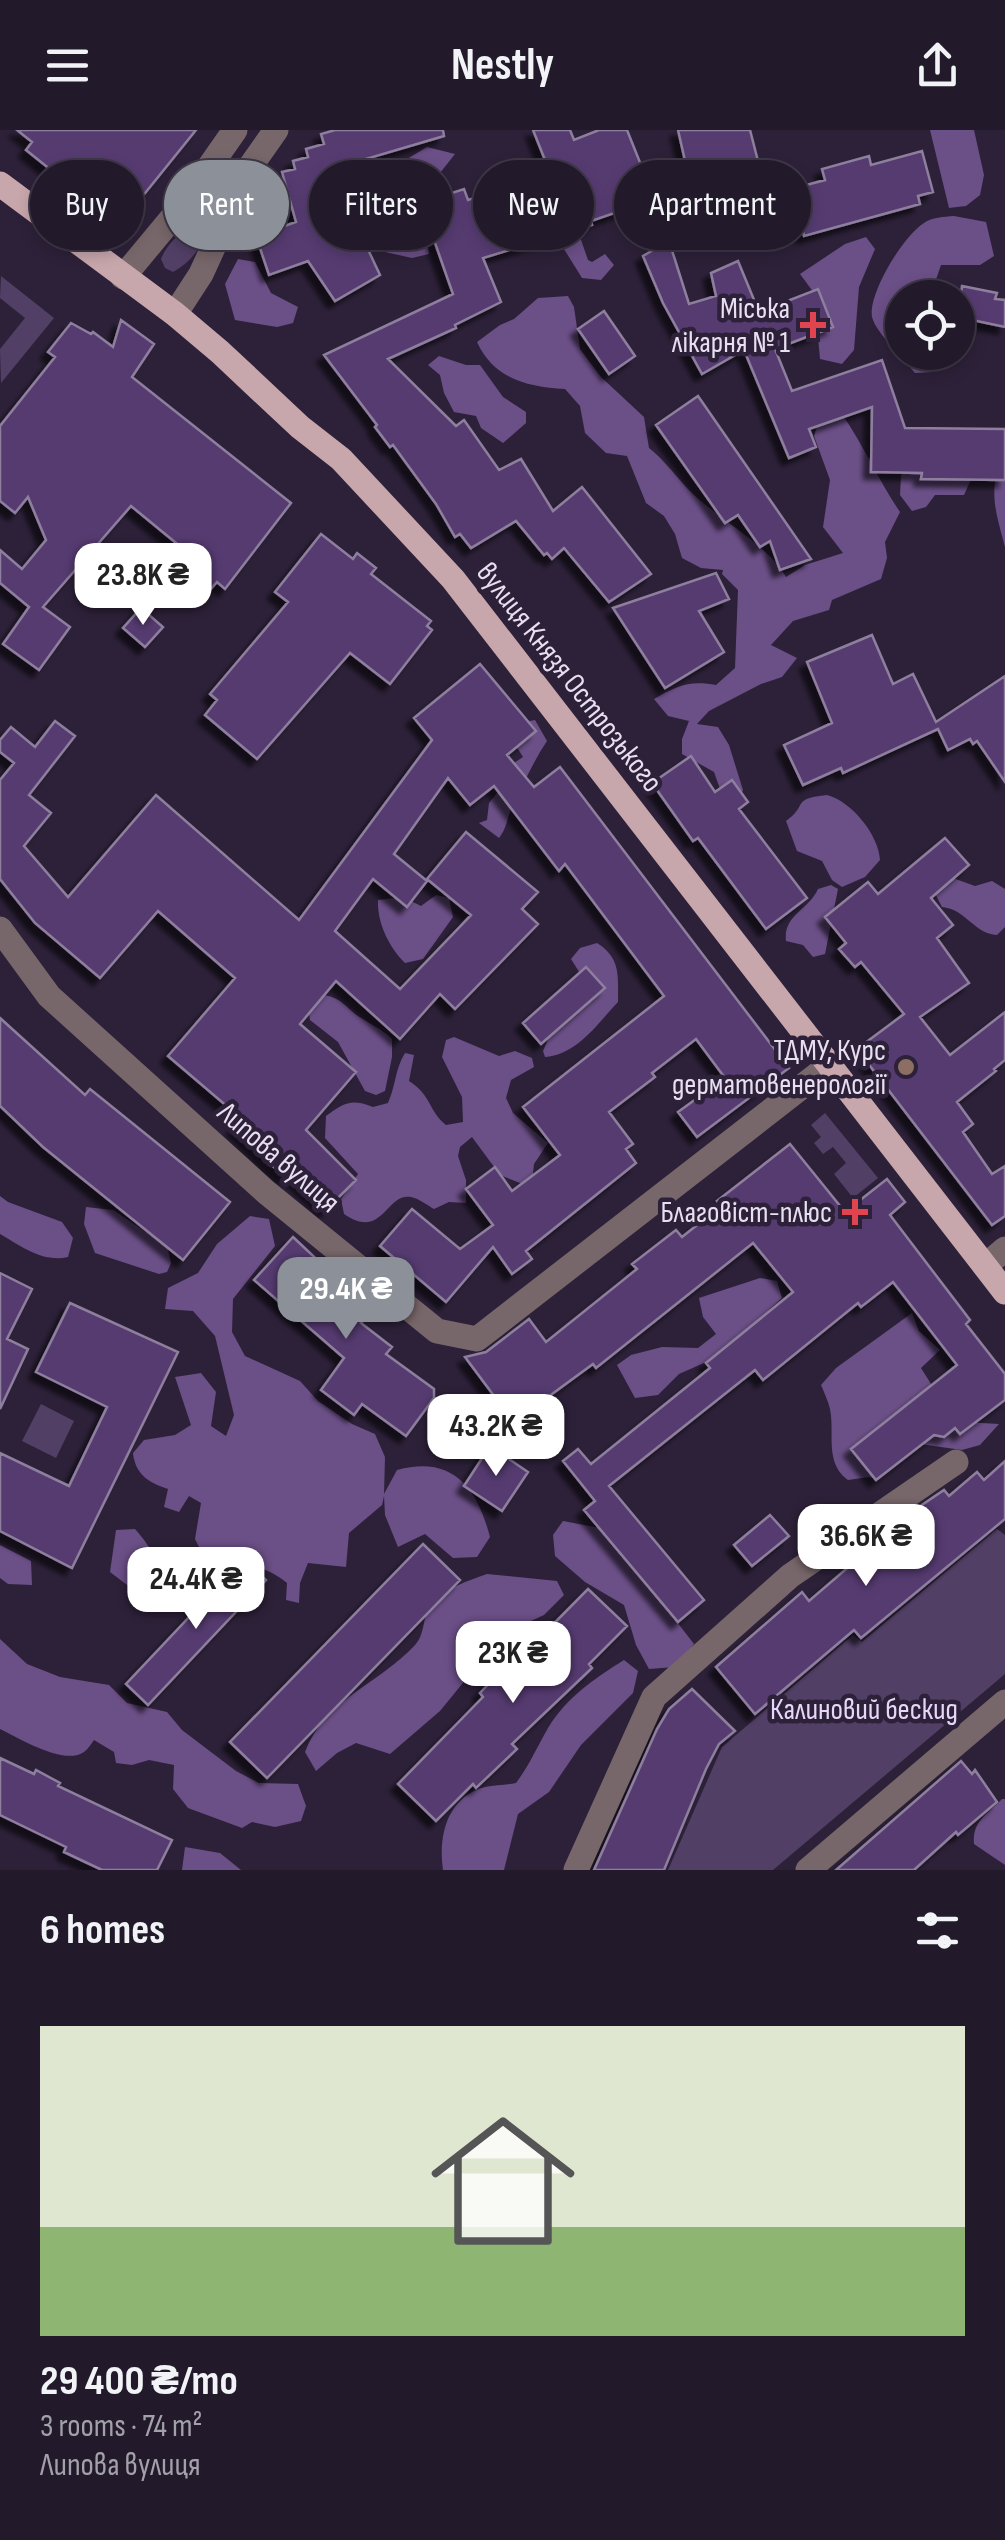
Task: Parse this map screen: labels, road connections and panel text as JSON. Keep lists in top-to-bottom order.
{
  "streets": {
    "main road": ["вулиця Князя Острозького"],
    "street": ["Липова вулиця"]
  },
  "crossings": [
    ["вулиця Князя Острозького", "Липова вулиця"]
  ],
  "parks": ["Калиновий бескид"],
  "places": {
    "health": ["Міська лікарня № 1", "Благовіст-плюс"],
    "other": ["ТДМУ, Курс дерматовенерології"]
  },
  "page": {
    "header": "Nestly",
    "chip": [
      "Buy",
      "Rent",
      "Filters",
      "New",
      "Apartment"
    ],
    "price": [
      "23.8K ₴",
      "29.4K ₴",
      "43.2K ₴",
      "36.6K ₴",
      "24.4K ₴",
      "23K ₴"
    ],
    "heading": "6 homes",
    "list": [
      {
        "name": "29 400 ₴/mo",
        "note": "3 rooms · 74 m² · Липова вулиця"
      }
    ]
  }
}
